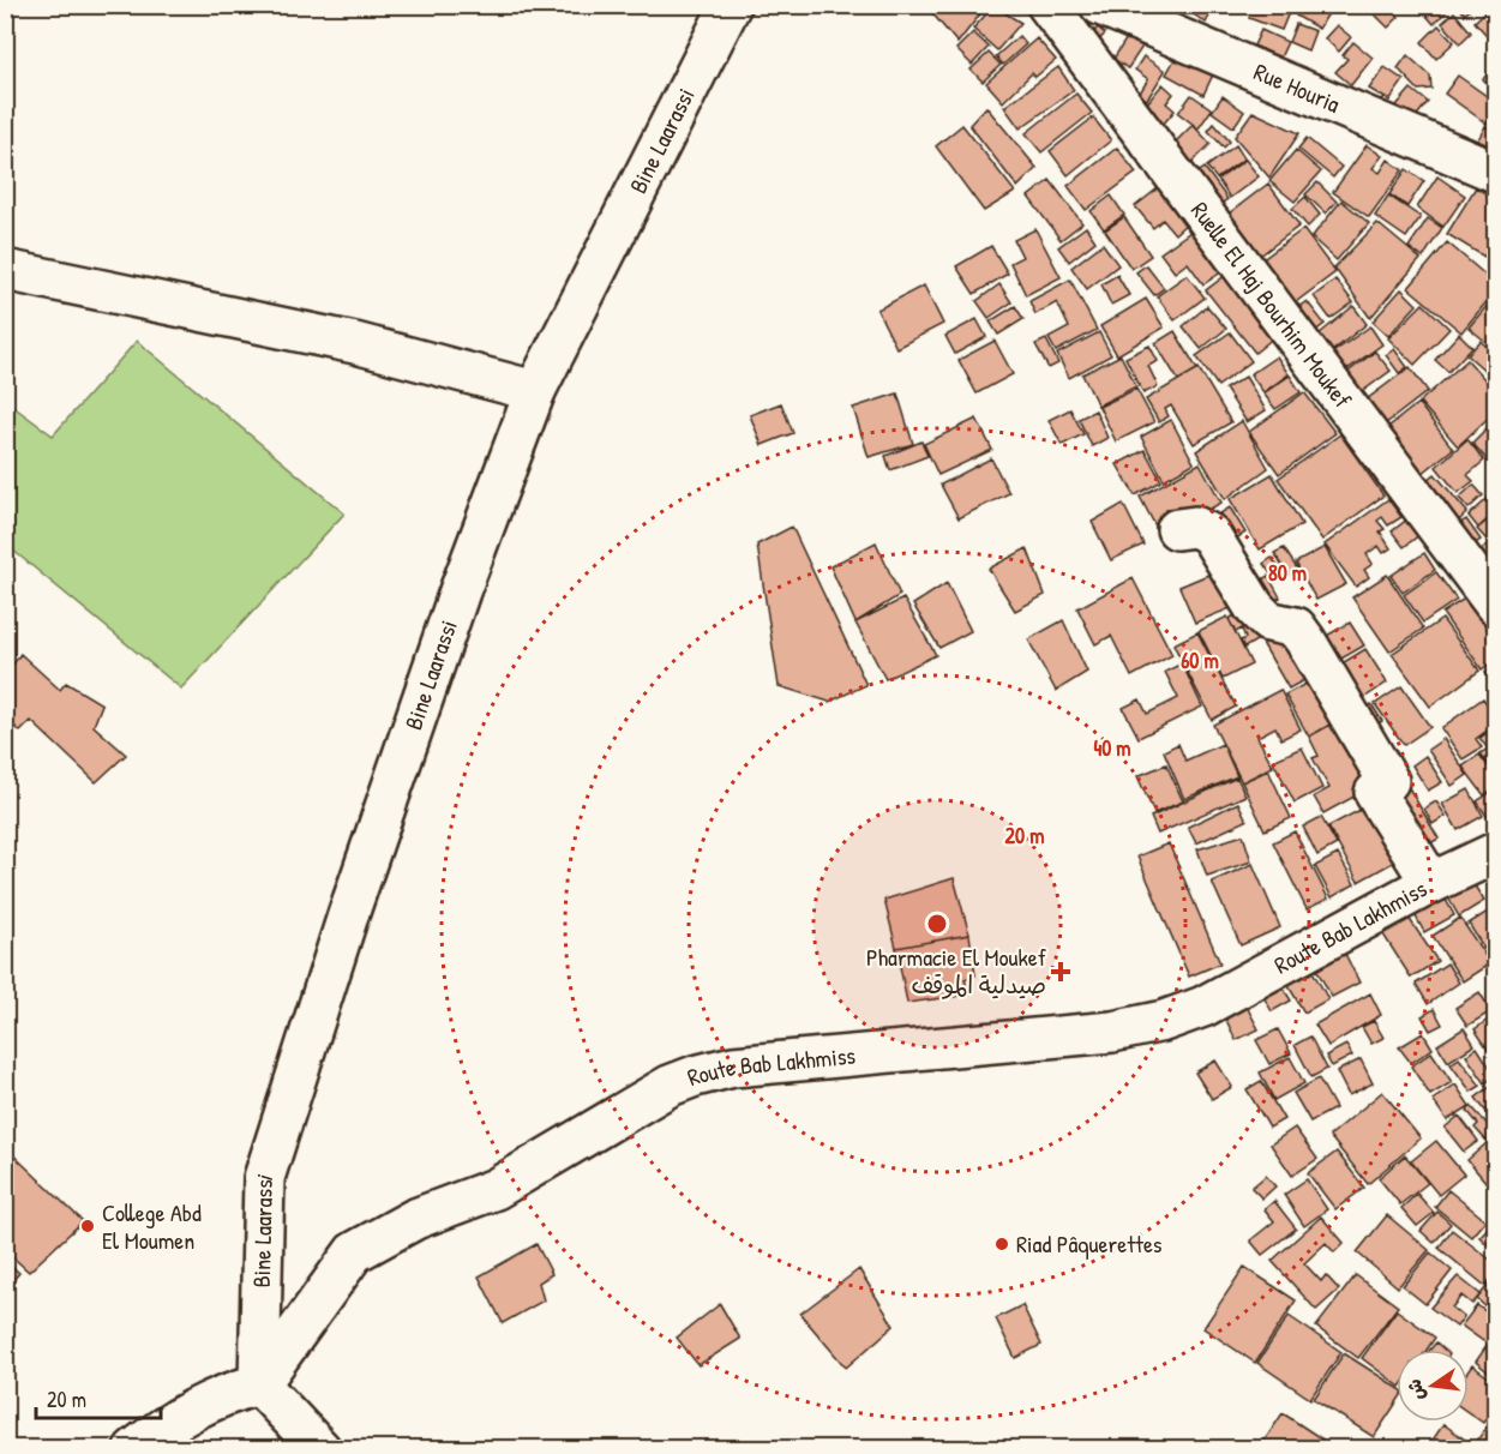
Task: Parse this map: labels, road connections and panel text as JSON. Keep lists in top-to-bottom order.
{
  "streets": {
    "street": [
      "Rue Houria",
      "Bine Laarassi",
      "Ruelle El Haj Bourhim Moukef",
      "Route Bab Lakhmiss"
    ]
  },
  "crossings": [
    ["Bine Laarassi", "Route Bab Lakhmiss"]
  ],
  "places": {
    "health": ["Pharmacie El Moukef صيدلية الموقف"],
    "other": ["College Abd El Moumen", "Riad Pâquerettes"]
  },
  "scale_bar": "20 m",
  "north": "left",
  "rings": [
    "80 m",
    "60 m",
    "40 m",
    "20 m"
  ]
}
